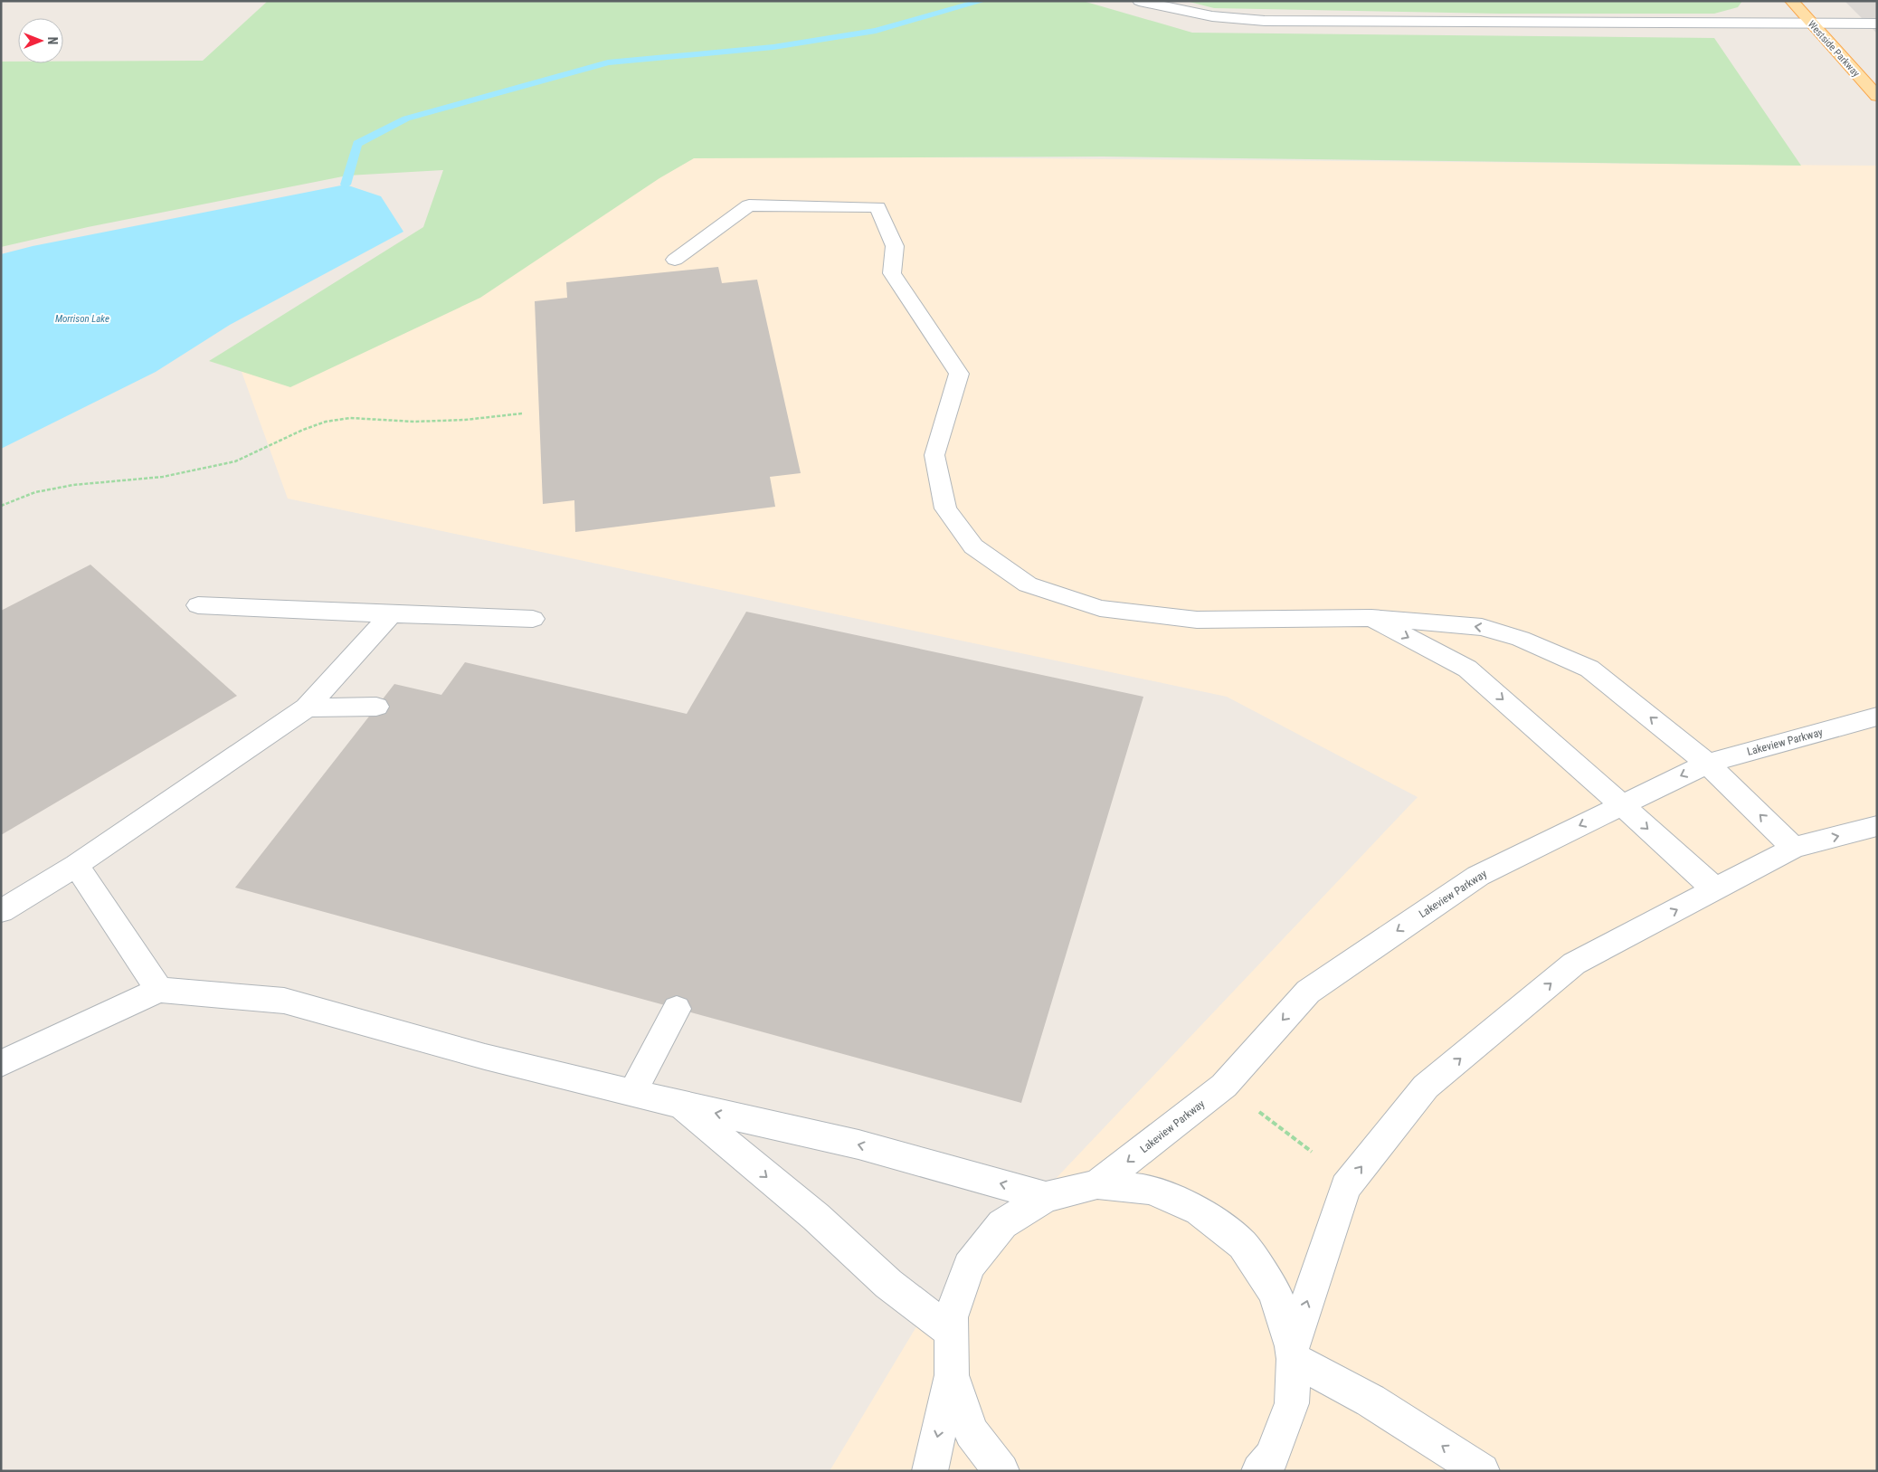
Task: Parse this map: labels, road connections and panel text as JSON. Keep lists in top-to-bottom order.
{
  "streets": {
    "main road": ["Westside Parkway"],
    "street": ["Lakeview Parkway"]
  },
  "water": ["Morrison Lake"],
  "north": "right"
}
